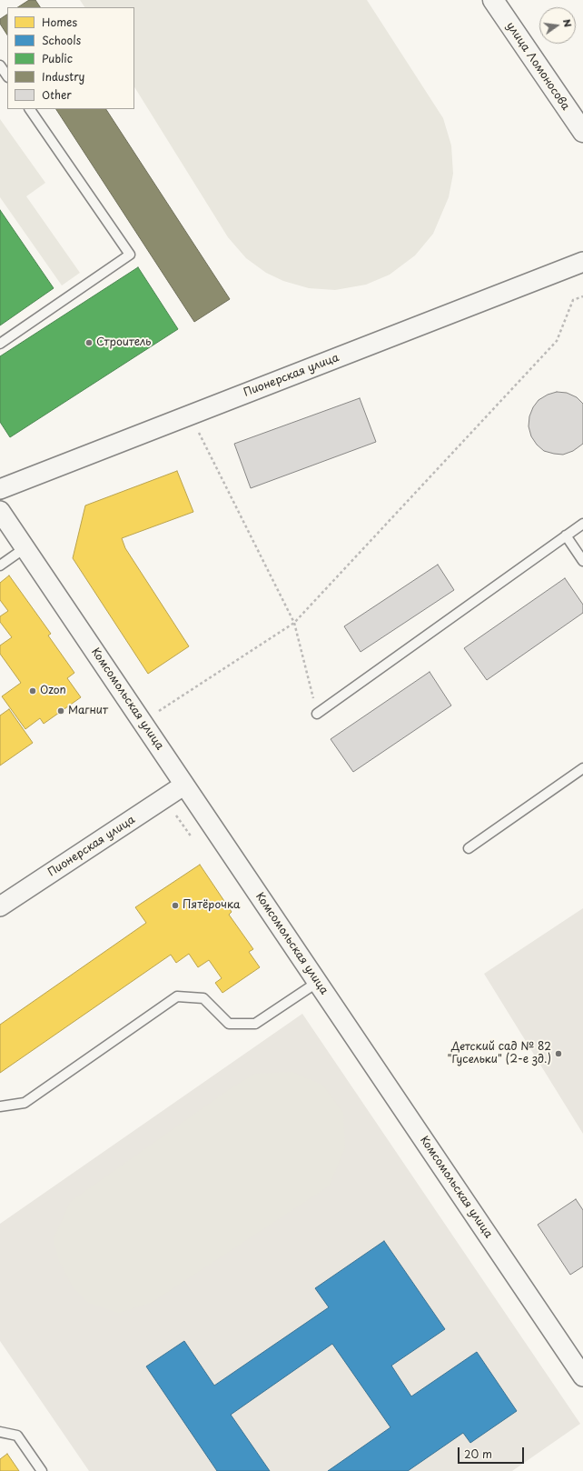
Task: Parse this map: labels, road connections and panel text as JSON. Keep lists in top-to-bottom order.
{
  "streets": {
    "street": ["улица Ломоносова", "Пионерская улица", "Комсомольская улица"]
  },
  "crossings": [
    ["Пионерская улица", "Комсомольская улица"]
  ],
  "places": [
    "Строитель",
    "Ozon",
    "Магнит",
    "Пятёрочка",
    "Детский сад № 82 \"Гусельки\" (2-е зд.)"
  ],
  "legend": [
    "Homes",
    "Schools",
    "Public",
    "Industry",
    "Other"
  ],
  "scale_bar": "20 m",
  "north": "right"
}
